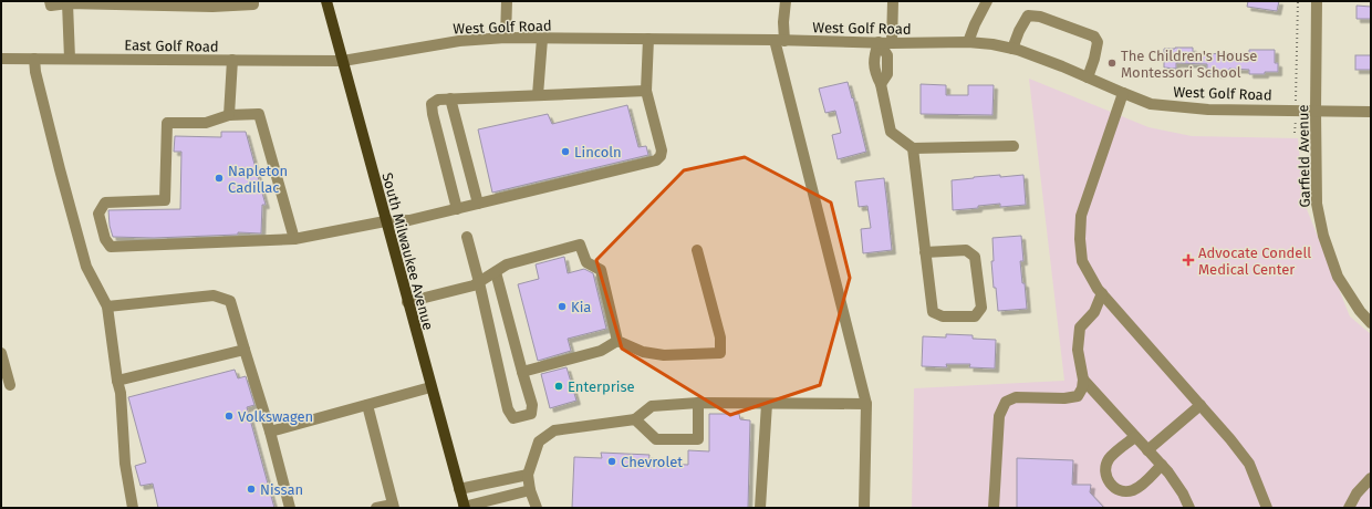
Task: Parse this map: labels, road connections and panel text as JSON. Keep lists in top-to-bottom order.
{
  "streets": {
    "main road": ["South Milwaukee Avenue"],
    "street": ["West Golf Road", "East Golf Road", "Garfield Avenue"]
  },
  "crossings": [
    ["West Golf Road", "East Golf Road"],
    ["West Golf Road", "Garfield Avenue"],
    ["West Golf Road", "South Milwaukee Avenue"],
    ["East Golf Road", "South Milwaukee Avenue"]
  ],
  "places": {
    "other": [
      "The Children's House Montessori School",
      "Lincoln",
      "Napleton Cadillac",
      "Kia",
      "Enterprise",
      "Volkswagen",
      "Chevrolet",
      "Nissan"
    ],
    "health": ["Advocate Condell Medical Center"]
  }
}
